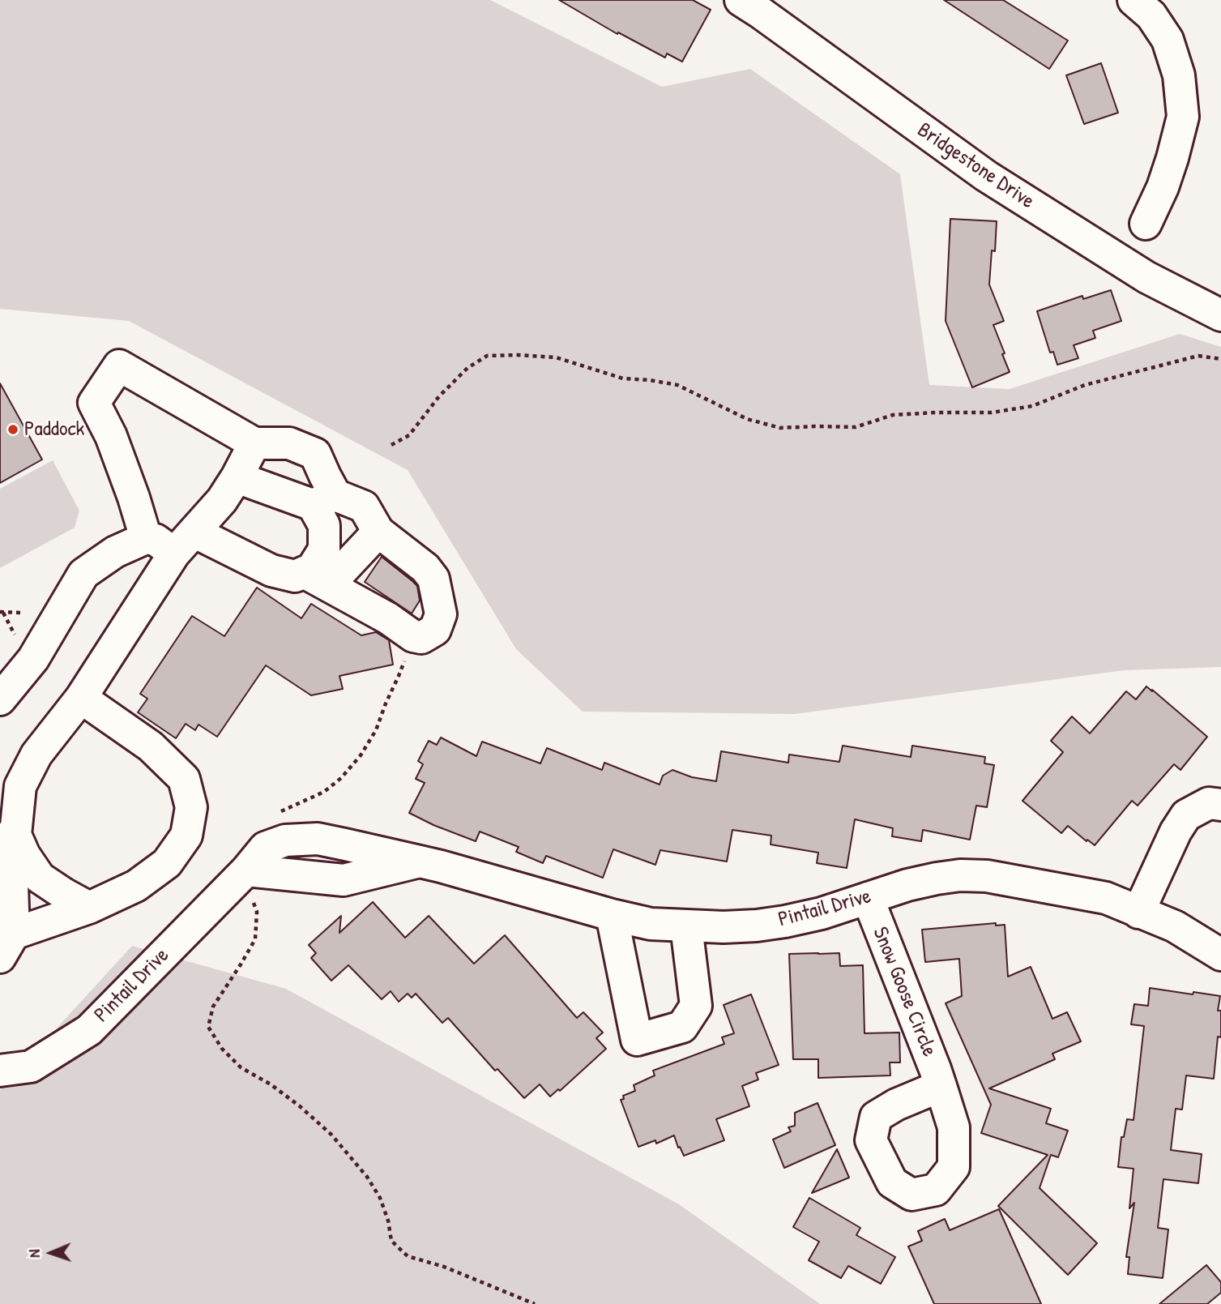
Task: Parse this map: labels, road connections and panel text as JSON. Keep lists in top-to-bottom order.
{
  "streets": {
    "street": ["Bridgestone Drive", "Pintail Drive", "Snow Goose Circle"]
  },
  "crossings": [
    ["Pintail Drive", "Snow Goose Circle"]
  ],
  "places": ["Paddock"],
  "north": "left"
}
